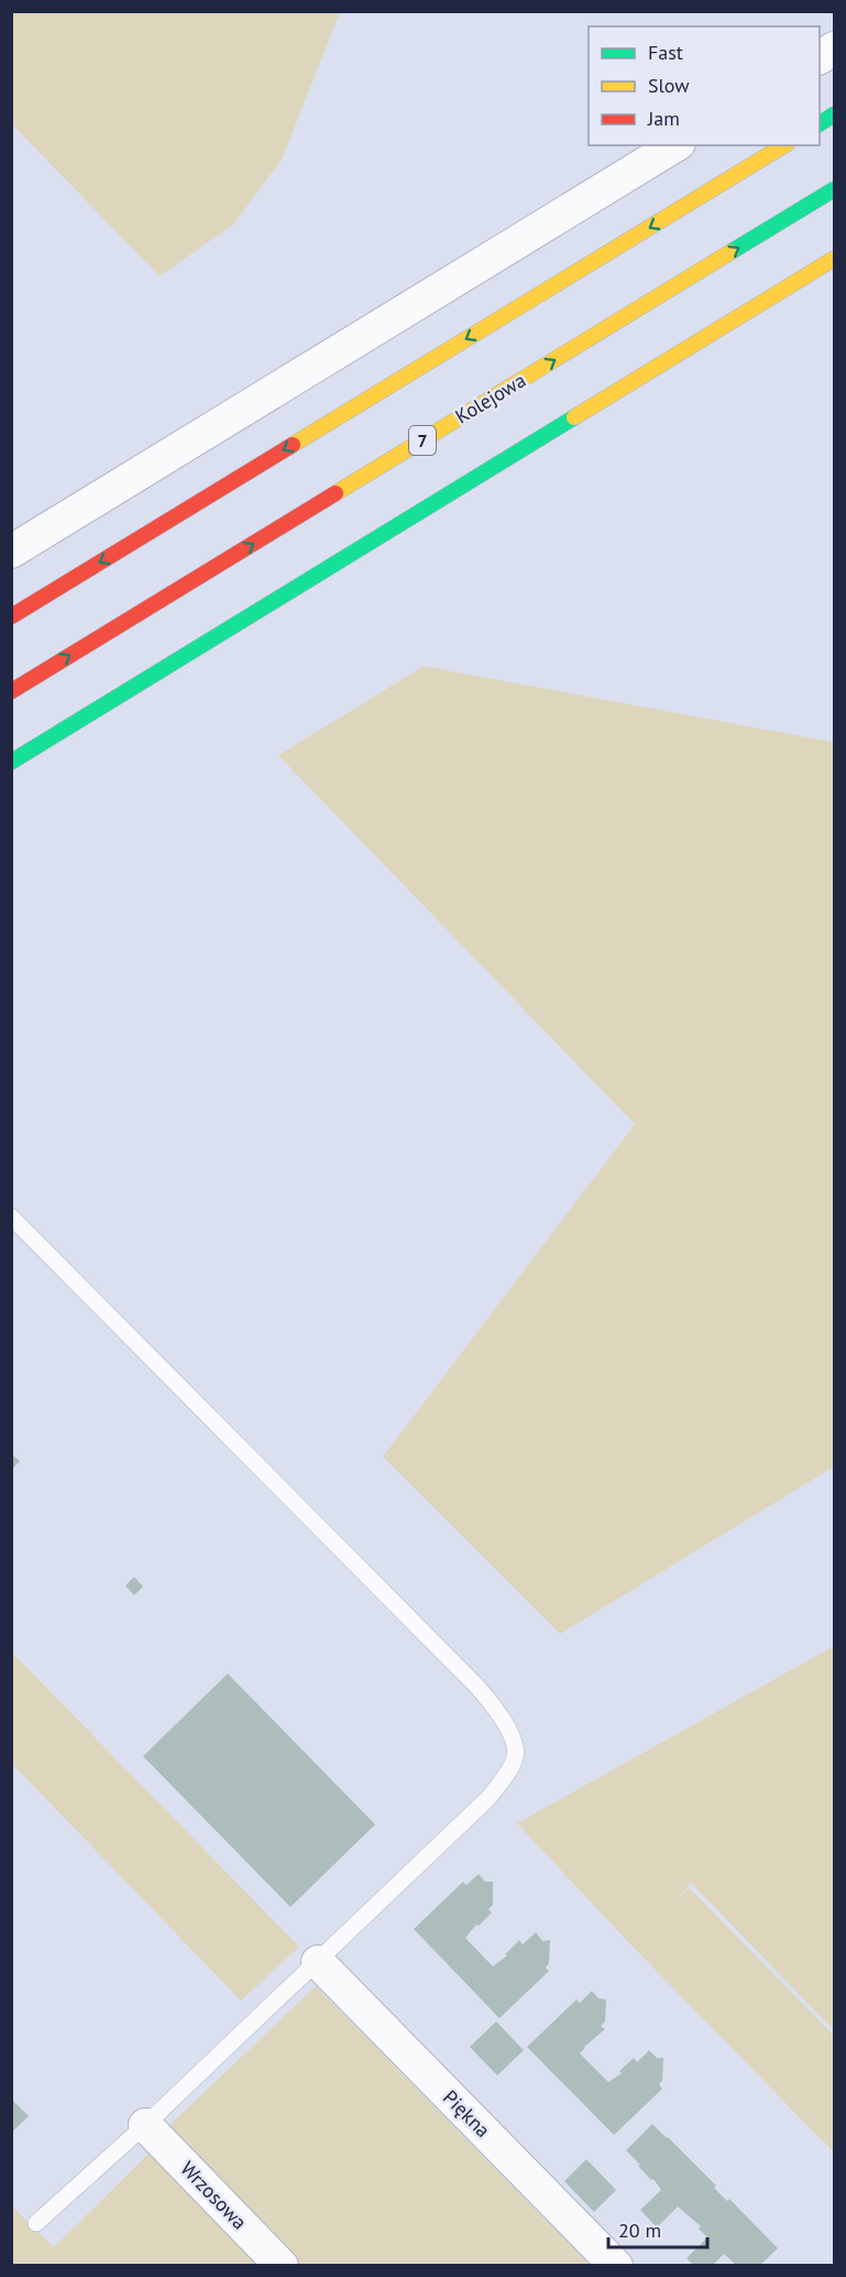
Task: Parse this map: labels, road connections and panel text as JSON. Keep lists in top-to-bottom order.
{
  "streets": {
    "main road": ["Kolejowa", "7"],
    "street": ["Piękna", "Wrzosowa"]
  },
  "legend": ["Fast", "Slow", "Jam"],
  "scale_bar": "20 m"
}
